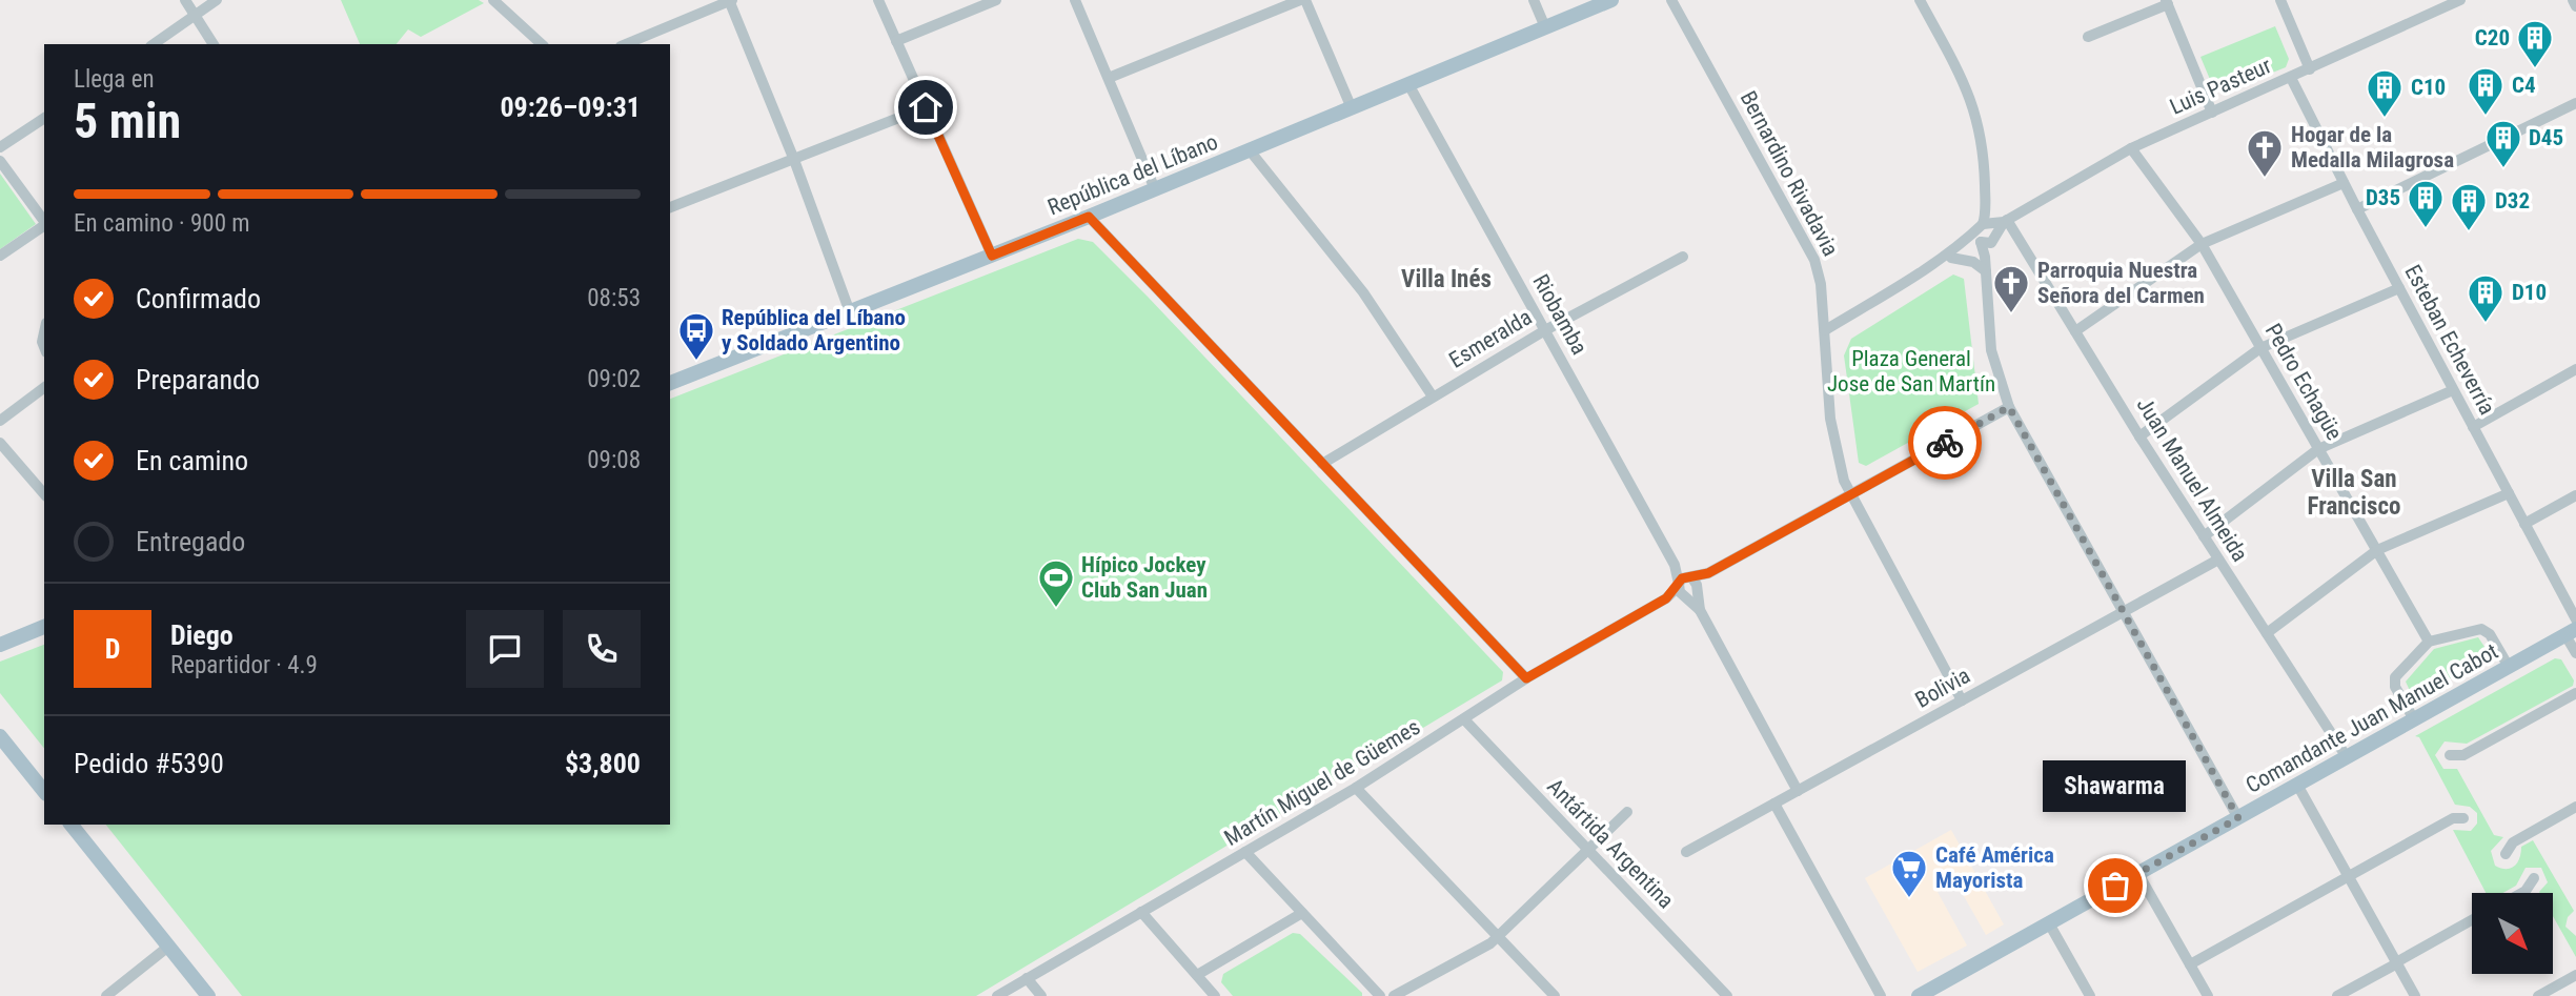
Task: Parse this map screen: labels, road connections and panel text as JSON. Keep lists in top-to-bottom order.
{
  "streets": {
    "main road": ["República del Líbano", "Comandante Juan Manuel Cabot"],
    "street": [
      "Luis Pasteur",
      "Bernardino Rivadavia",
      "Riobamba",
      "Esmeralda",
      "Esteban Echeverría",
      "Pedro Echagüe",
      "Juan Manuel Almeida",
      "Bolivia",
      "Martín Miguel de Güemes",
      "Antártida Argentina"
    ]
  },
  "crossings": [
    ["Luis Pasteur", "Bernardino Rivadavia"],
    ["Luis Pasteur", "Esteban Echeverría"],
    ["Luis Pasteur", "Pedro Echagüe"],
    ["Luis Pasteur", "Juan Manuel Almeida"],
    ["Bernardino Rivadavia", "Bolivia"],
    ["Bernardino Rivadavia", "Martín Miguel de Güemes"],
    ["República del Líbano", "Riobamba"],
    ["Riobamba", "Esmeralda"],
    ["Riobamba", "Bolivia"],
    ["Riobamba", "Martín Miguel de Güemes"],
    ["Juan Manuel Almeida", "Bolivia"],
    ["Juan Manuel Almeida", "Comandante Juan Manuel Cabot"],
    ["Martín Miguel de Güemes", "Antártida Argentina"]
  ],
  "districts": ["Villa Inés", "Villa San Francisco"],
  "parks": ["Plaza General Jose de San Martín"],
  "places": {
    "building": [
      "C20",
      "C4",
      "C10",
      "D45",
      "D35",
      "D32",
      "D10"
    ],
    "church": ["Hogar de la Medalla Milagrosa", "Parroquia Nuestra Señora del Carmen"],
    "bus stop": ["República del Líbano y Soldado Argentino"],
    "sports": ["Hípico Jockey Club San Juan"],
    "other": ["Shawarma"],
    "supermarket": ["Café América Mayorista"]
  },
  "north": "bottom right",
  "page": {
    "heading": ["5 min", "Llega en", "09:26–09:31"],
    "panel": [
      "Diego",
      "Repartidor · 4.9",
      "Pedido #5390",
      "$3,800"
    ],
    "bar": "En camino · 900 m",
    "list": [
      ["Confirmado", "08:53"],
      ["Preparando", "09:02"],
      ["En camino", "09:08"],
      "Entregado"
    ],
    "round": "D",
    "bubble": "Shawarma"
  }
}
